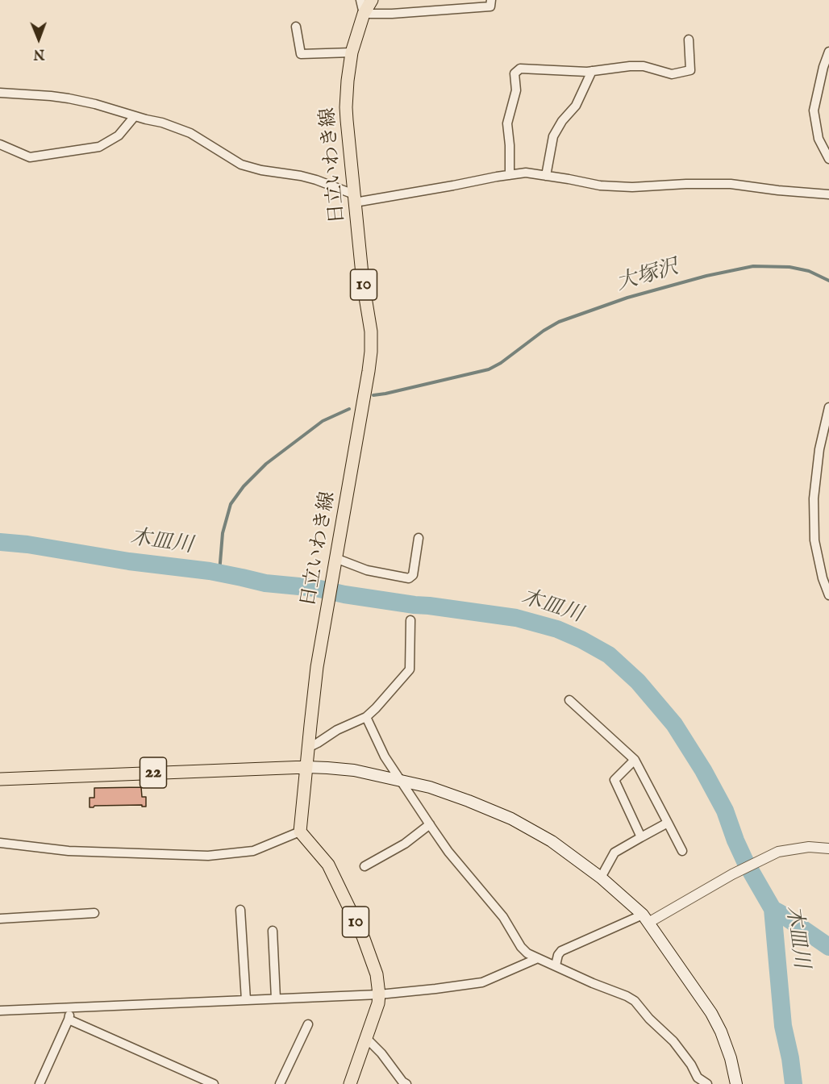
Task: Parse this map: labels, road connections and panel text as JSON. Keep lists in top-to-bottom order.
{
  "streets": {
    "main road": ["日立いわき線", "10", "22"]
  },
  "crossings": [
    ["日立いわき線", "10"],
    ["日立いわき線", "22"]
  ],
  "water": ["大塚沢", "木皿川"],
  "north": "bottom"
}
